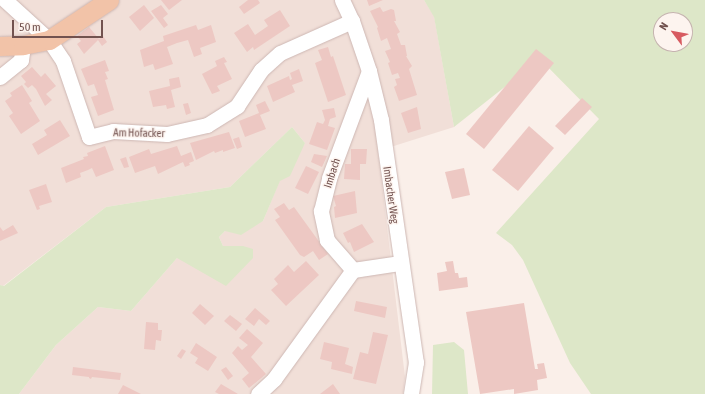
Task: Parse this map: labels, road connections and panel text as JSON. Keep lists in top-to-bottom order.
{
  "streets": {
    "street": ["Am Hofacker", "Imbach", "Imbacher Weg"]
  },
  "crossings": [
    ["Am Hofacker", "Imbacher Weg"],
    ["Imbach", "Imbacher Weg"]
  ],
  "scale_bar": "50 m",
  "north": "top left"
}
